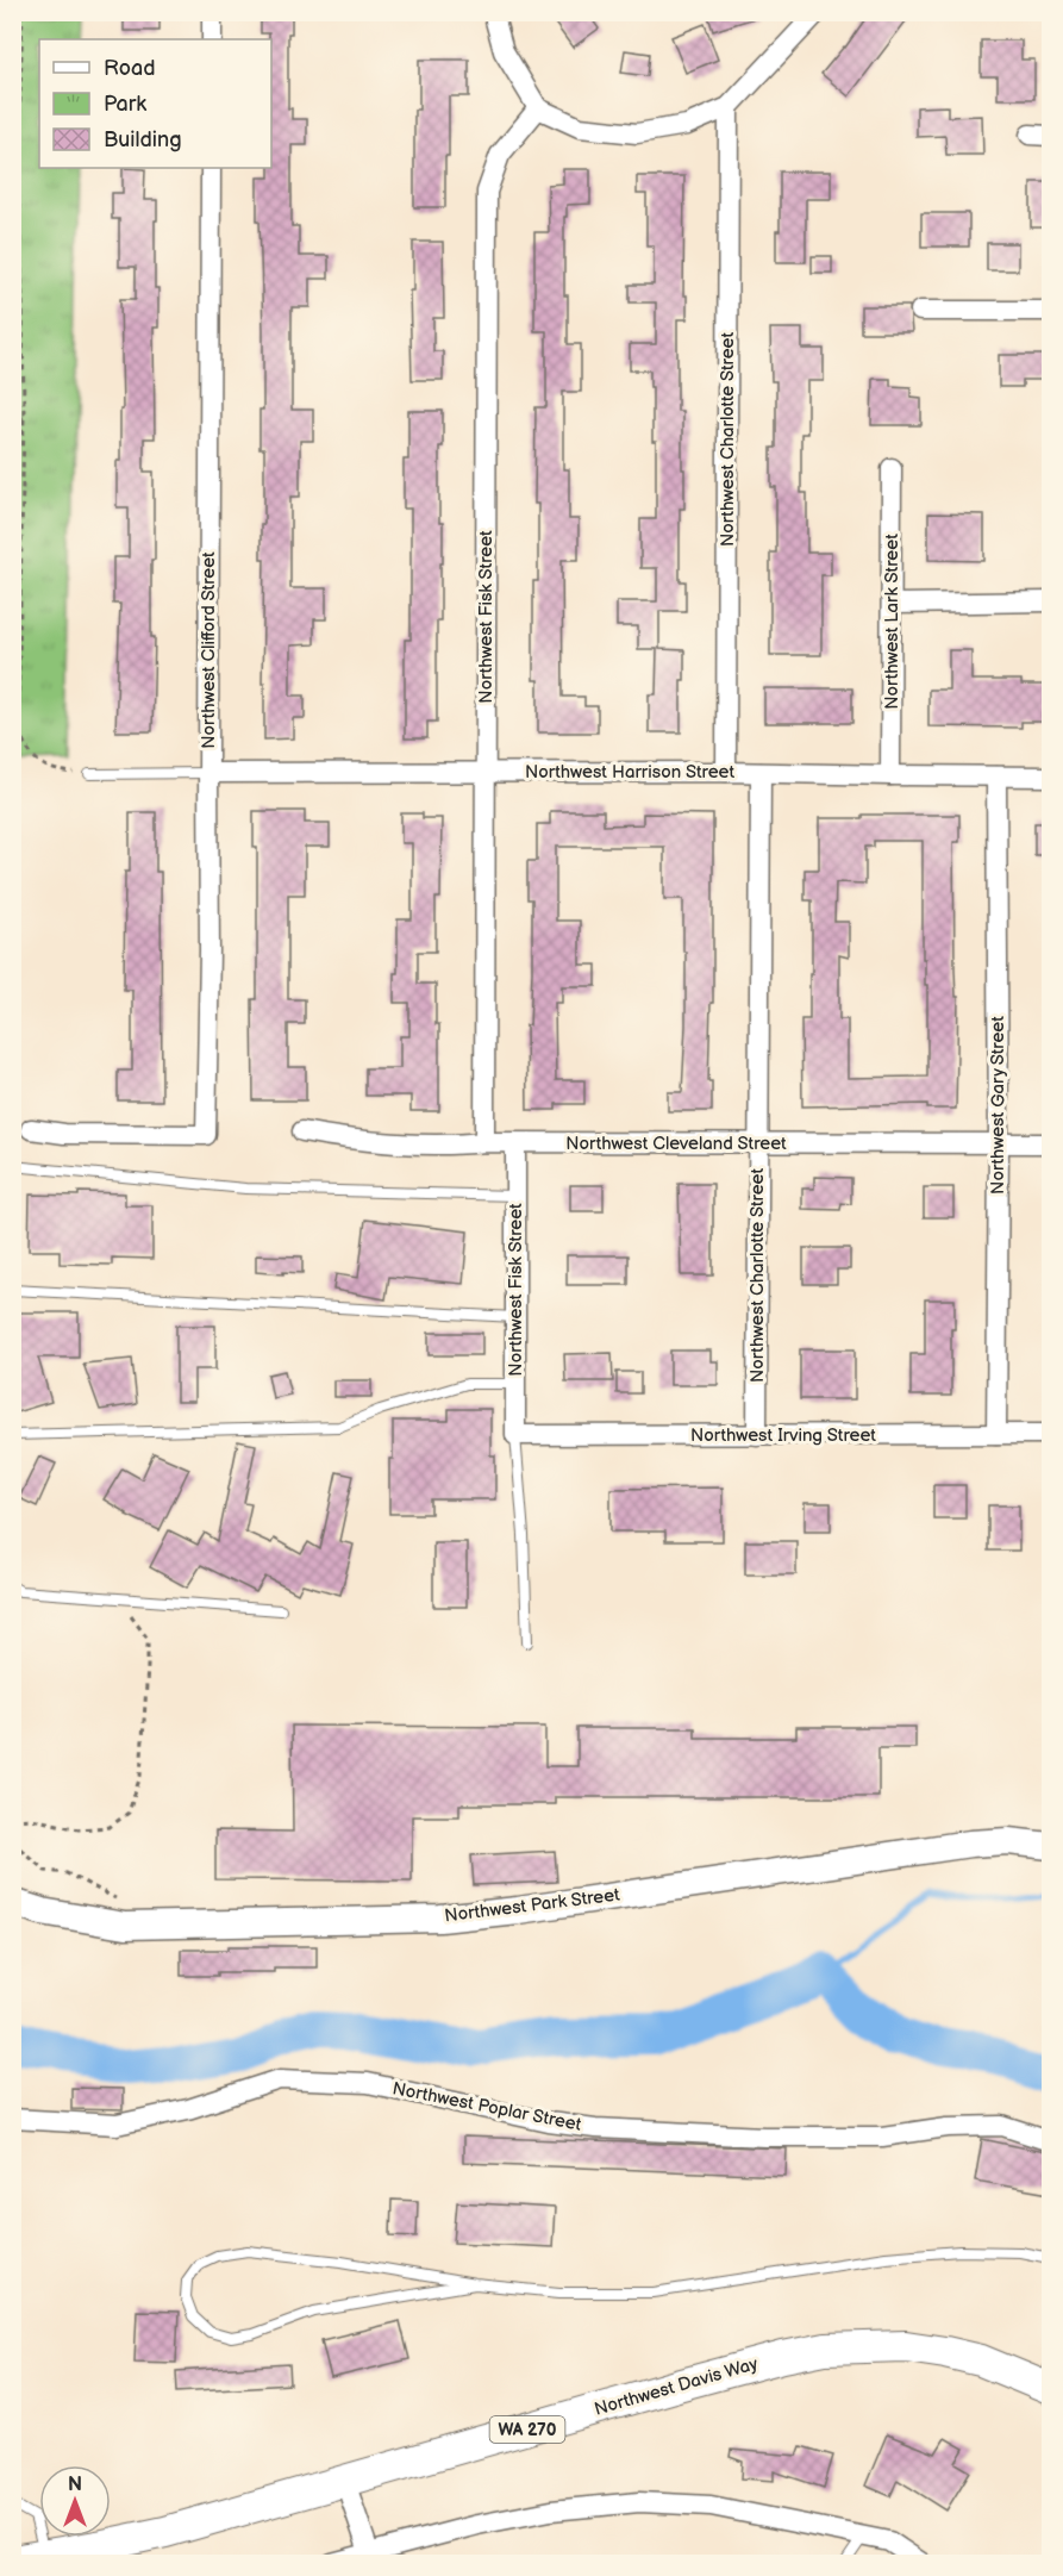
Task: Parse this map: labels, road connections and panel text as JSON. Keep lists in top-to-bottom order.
{
  "streets": {
    "main road": ["Northwest Davis Way", "WA 270"],
    "street": [
      "Northwest Charlotte Street",
      "Northwest Fisk Street",
      "Northwest Lark Street",
      "Northwest Clifford Street",
      "Northwest Harrison Street",
      "Northwest Gary Street",
      "Northwest Cleveland Street",
      "Northwest Irving Street",
      "Northwest Park Street",
      "Northwest Poplar Street"
    ]
  },
  "crossings": [
    ["Northwest Charlotte Street", "Northwest Harrison Street"],
    ["Northwest Charlotte Street", "Northwest Cleveland Street"],
    ["Northwest Charlotte Street", "Northwest Irving Street"],
    ["Northwest Fisk Street", "Northwest Harrison Street"],
    ["Northwest Fisk Street", "Northwest Cleveland Street"],
    ["Northwest Fisk Street", "Northwest Irving Street"],
    ["Northwest Lark Street", "Northwest Harrison Street"],
    ["Northwest Clifford Street", "Northwest Harrison Street"],
    ["Northwest Harrison Street", "Northwest Gary Street"],
    ["Northwest Gary Street", "Northwest Cleveland Street"],
    ["Northwest Gary Street", "Northwest Irving Street"]
  ],
  "legend": ["Road", "Park", "Building"],
  "north": "top"
}
